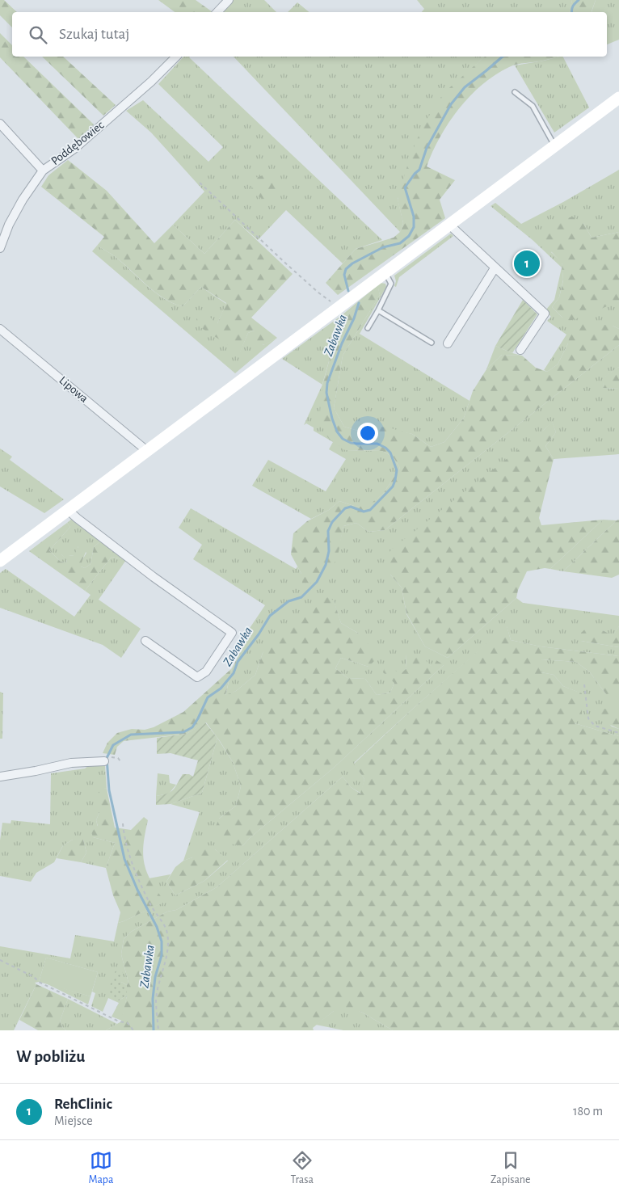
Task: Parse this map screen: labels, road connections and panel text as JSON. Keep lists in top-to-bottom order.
{
  "streets": {
    "street": ["Poddębowiec", "Lipowa"]
  },
  "water": ["Zabawka"],
  "page": {
    "search": "Szukaj tutaj",
    "pins": "1",
    "heading": "W pobliżu",
    "list": [
      {
        "mark": "1",
        "name": "RehClinic",
        "note": "Miejsce",
        "value": "180 m"
      }
    ],
    "nav": ["Mapa", "Trasa", "Zapisane"]
  }
}
